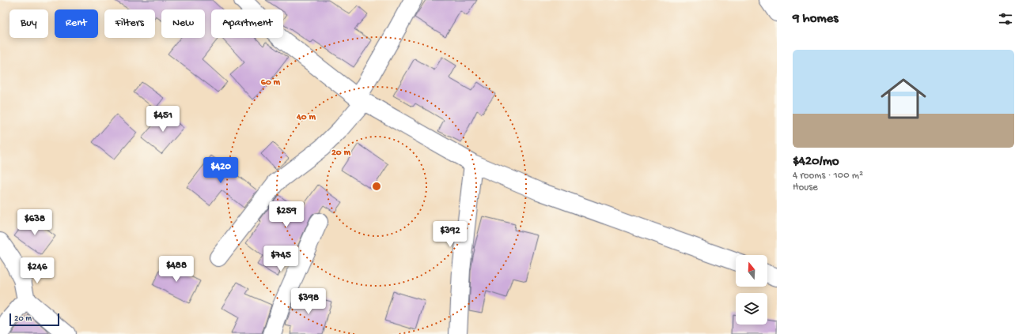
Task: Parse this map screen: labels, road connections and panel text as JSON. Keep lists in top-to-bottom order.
{
  "scale_bar": "20 m",
  "north": "top",
  "page": {
    "heading": "9 homes",
    "chip": [
      "Buy",
      "Rent",
      "Filters",
      "New",
      "Apartment"
    ],
    "list": [
      {
        "name": "$420/mo",
        "note": "4 rooms · 100 m² · House"
      }
    ],
    "price": [
      "$451",
      "$420",
      "$259",
      "$638",
      "$392",
      "$745",
      "$488",
      "$246",
      "$398"
    ],
    "scale": "20 m"
  },
  "rings": ["60 m", "40 m", "20 m"]
}
